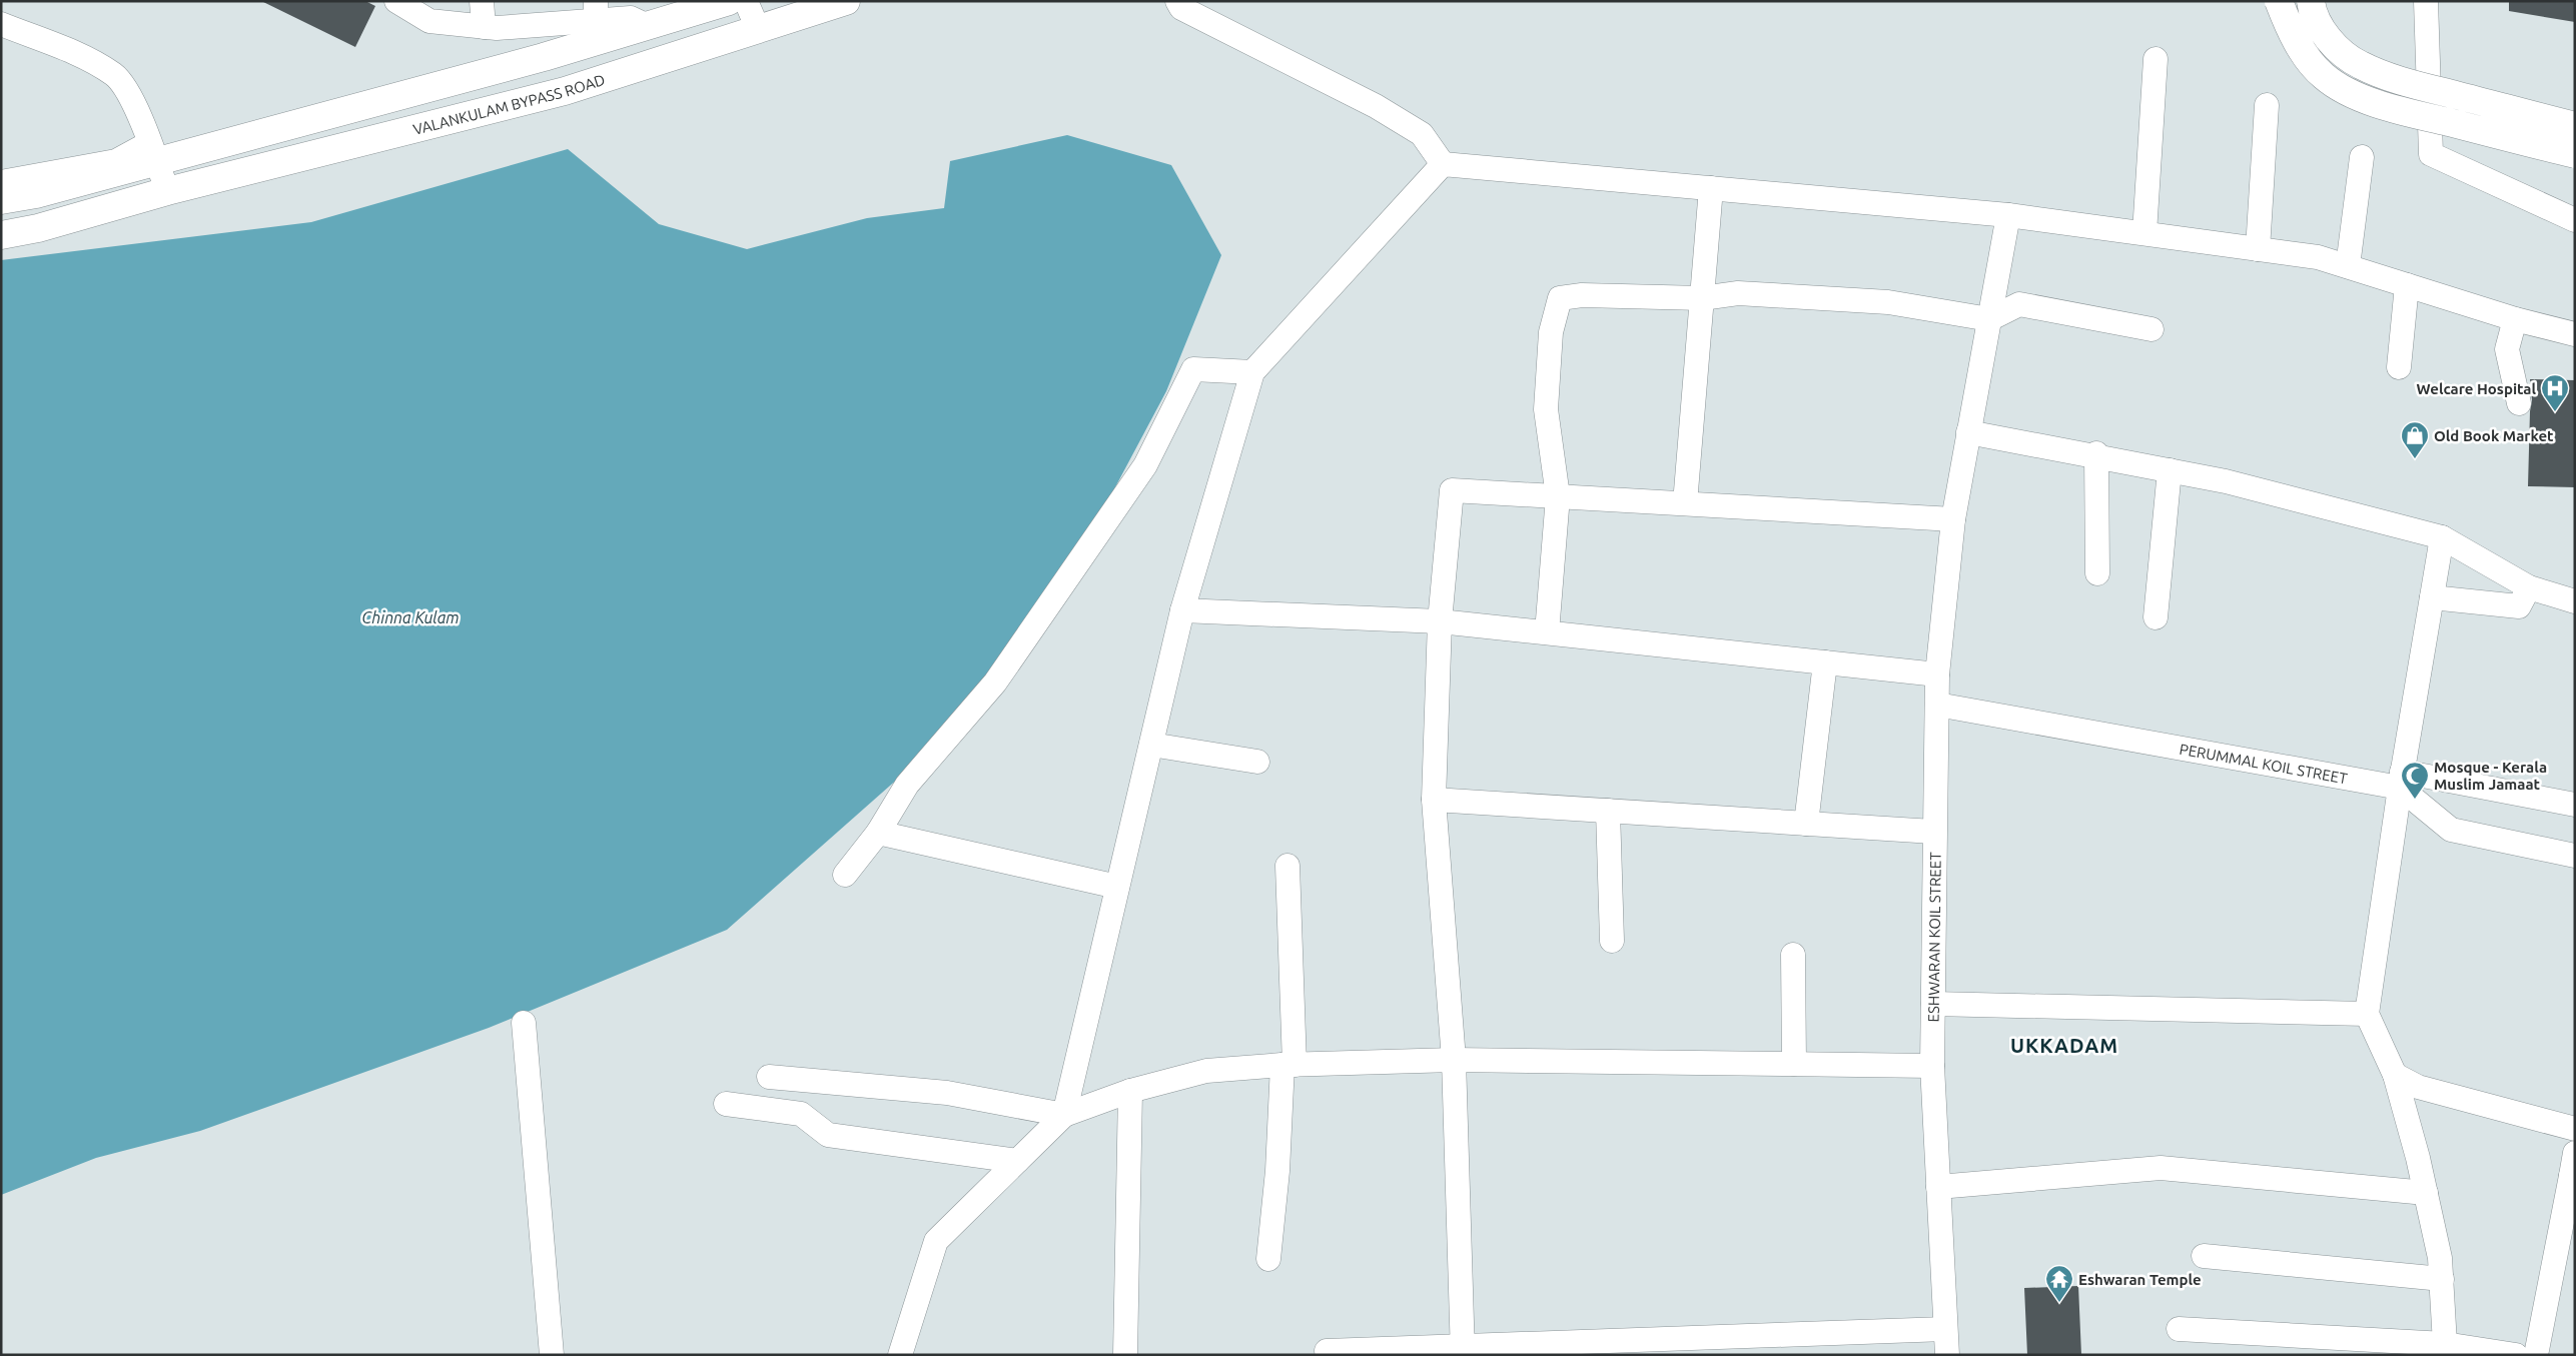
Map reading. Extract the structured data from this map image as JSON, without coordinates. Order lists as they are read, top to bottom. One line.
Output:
{"streets":{"main road":["VALANKULAM BYPASS ROAD"],"street":["PERUMMAL KOIL STREET","ESHWARAN KOIL STREET"]},"crossings":[["PERUMMAL KOIL STREET","ESHWARAN KOIL STREET"]],"districts":["UKKADAM"],"water":["Chinna Kulam"],"places":{"hospital":["Welcare Hospital"],"shop":["Old Book Market"],"mosque":["Mosque - Kerala Muslim Jamaat"],"temple":["Eshwaran Temple"]}}
